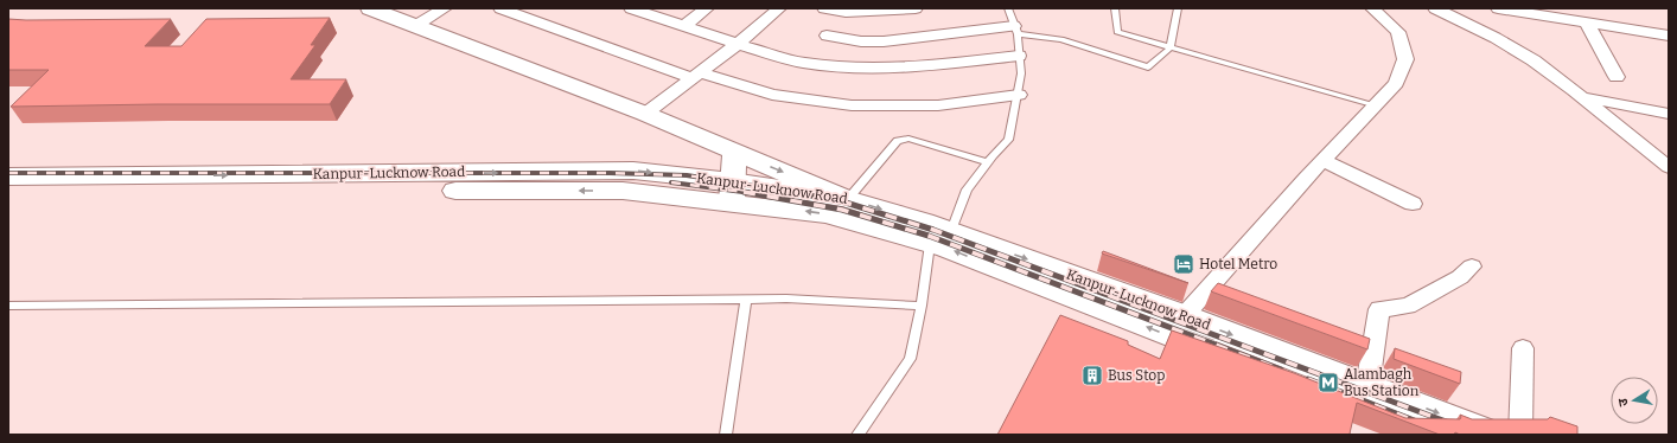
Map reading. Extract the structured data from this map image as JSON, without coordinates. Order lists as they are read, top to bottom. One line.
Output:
{"streets":{"main road":["Kanpur-Lucknow Road"]},"places":{"hotel":["Hotel Metro"],"building":["Bus Stop"],"metro station":["Alambagh Bus Station"]},"north":"left"}
